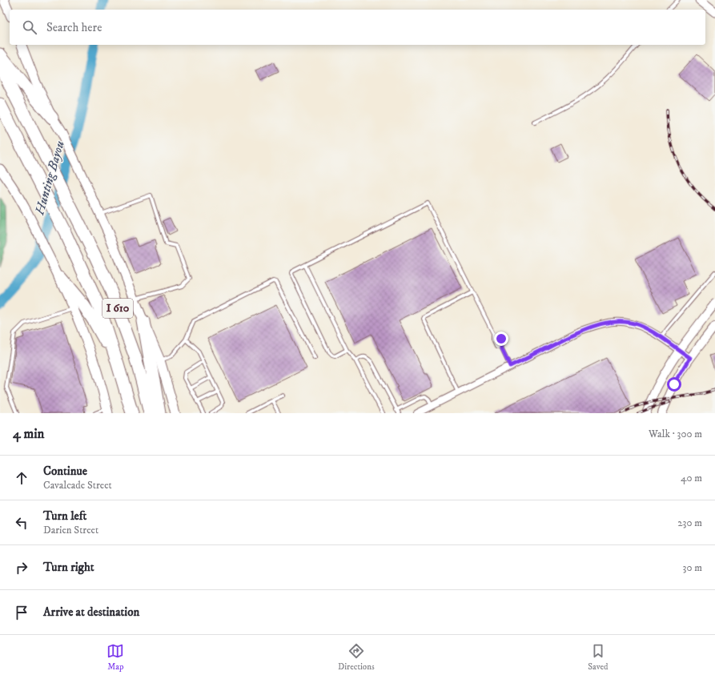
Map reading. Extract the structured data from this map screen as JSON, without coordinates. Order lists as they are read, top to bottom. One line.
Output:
{"streets":{"highway":["I 610"]},"water":["Hunting Bayou"],"page":{"search":"Search here","heading":["4 min","Walk · 300 m"],"list":[["Continue","Cavalcade Street","40 m"],["Turn left","Darien Street","230 m"],["Turn right","30 m"],"Arrive at destination"],"nav":["Map","Directions","Saved"]}}
